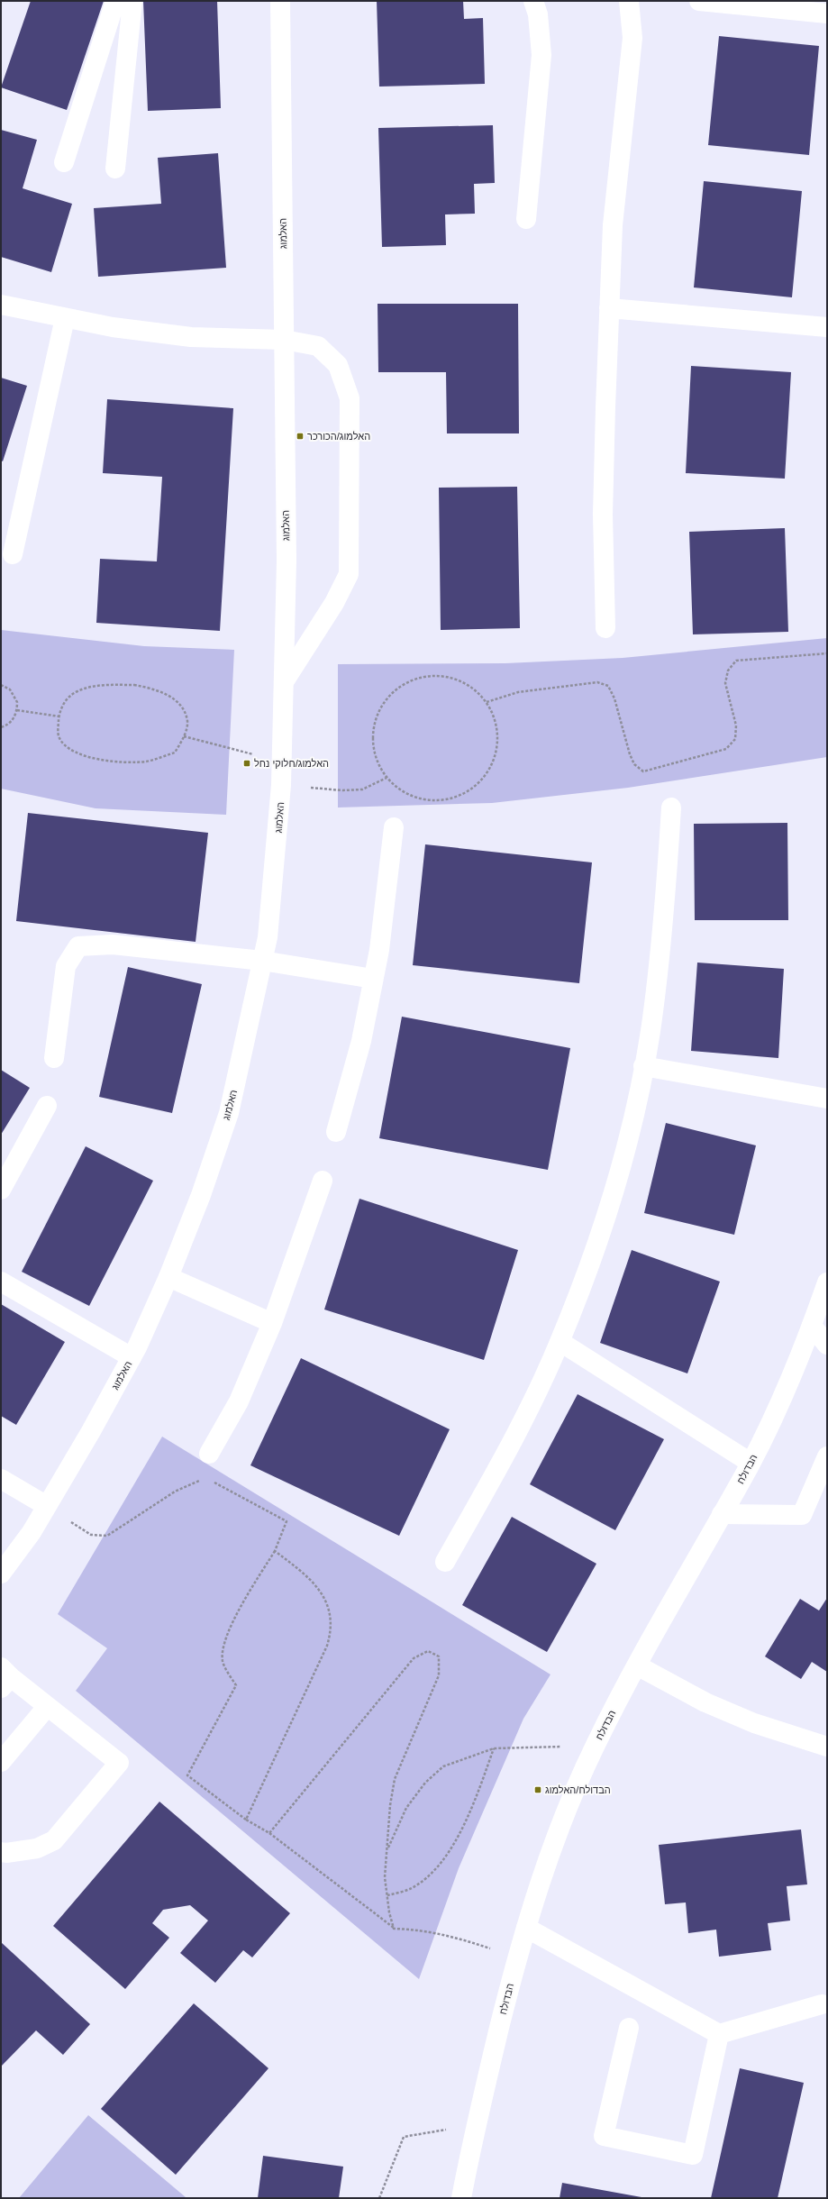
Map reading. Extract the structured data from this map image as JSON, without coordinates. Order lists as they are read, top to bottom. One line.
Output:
{"streets":{"street":["האלמוג","הבדולח"]},"places":{"transit":["האלמוג/הכורכר","האלמוג/חלוקי נחל","הבדולח/האלמוג"]}}
